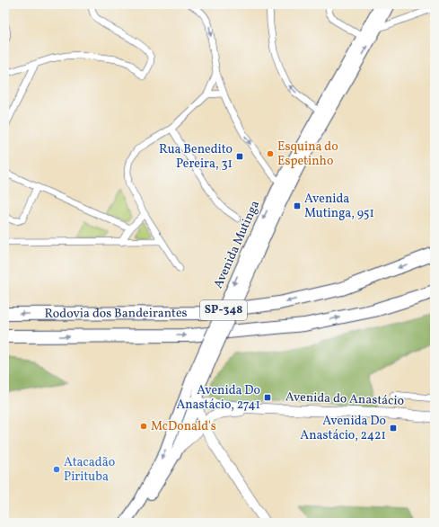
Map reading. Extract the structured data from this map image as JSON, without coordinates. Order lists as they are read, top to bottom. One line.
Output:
{"streets":{"highway":["SP-348","Rodovia dos Bandeirantes"],"main road":["Avenida Mutinga","Avenida do Anastácio"]},"crossings":[["Avenida Mutinga","Avenida do Anastácio"]],"places":{"other":["Esquina do Espetinho","McDonald's","Atacadão Pirituba"],"transit":["Rua Benedito Pereira, 31","Avenida Mutinga, 951","Avenida Do Anastácio, 2741","Avenida Do Anastácio, 2421"]}}
